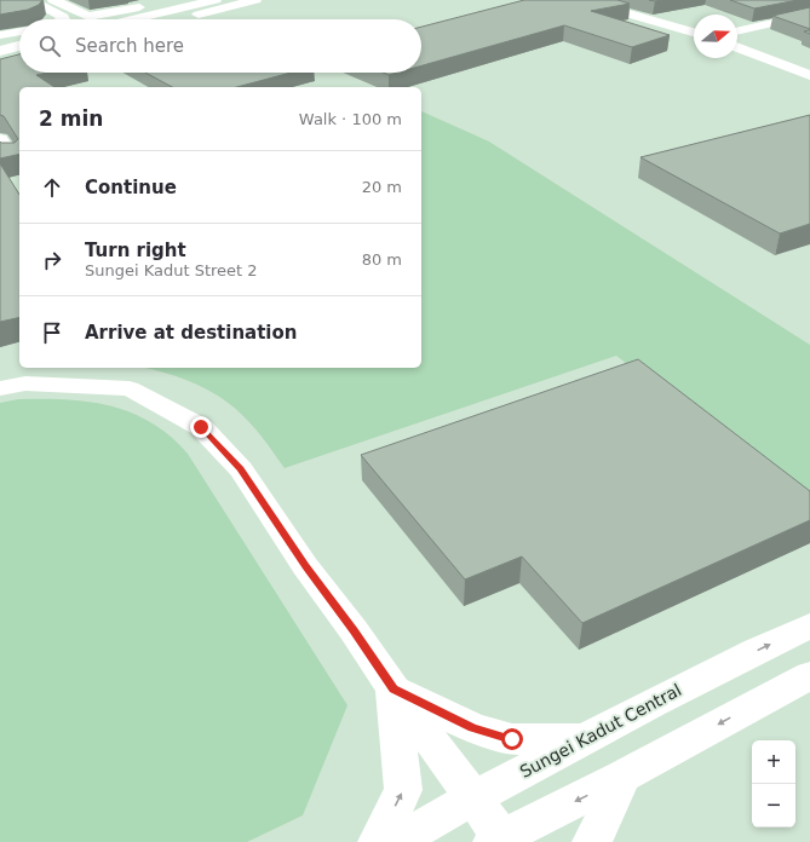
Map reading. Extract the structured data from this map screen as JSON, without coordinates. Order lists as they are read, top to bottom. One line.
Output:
{"streets":{"street":["Sungei Kadut Central"]},"north":"right","page":{"search":"Search here","heading":["2 min","Walk · 100 m"],"list":[["Continue","20 m"],["Turn right","Sungei Kadut Street 2","80 m"],"Arrive at destination"],"map_buttons":["+","−"]}}
